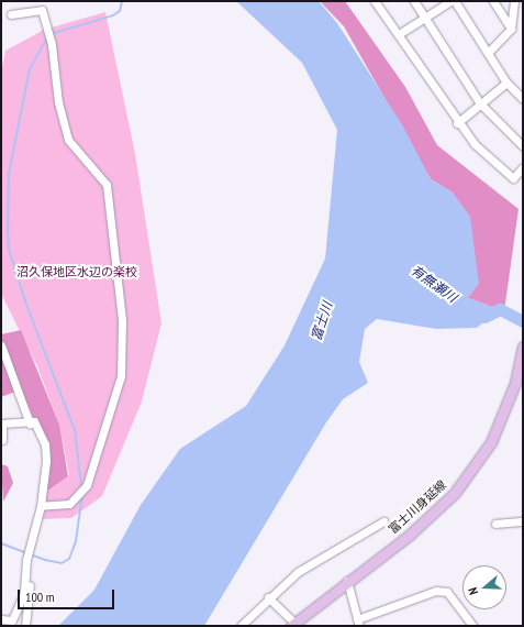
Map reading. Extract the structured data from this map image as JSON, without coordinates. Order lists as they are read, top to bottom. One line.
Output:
{"streets":{"main road":["富士川身延線"]},"water":["有無瀬川","富士川"],"parks":["沼久保地区水辺の楽校"],"scale_bar":"100 m","north":"left"}
